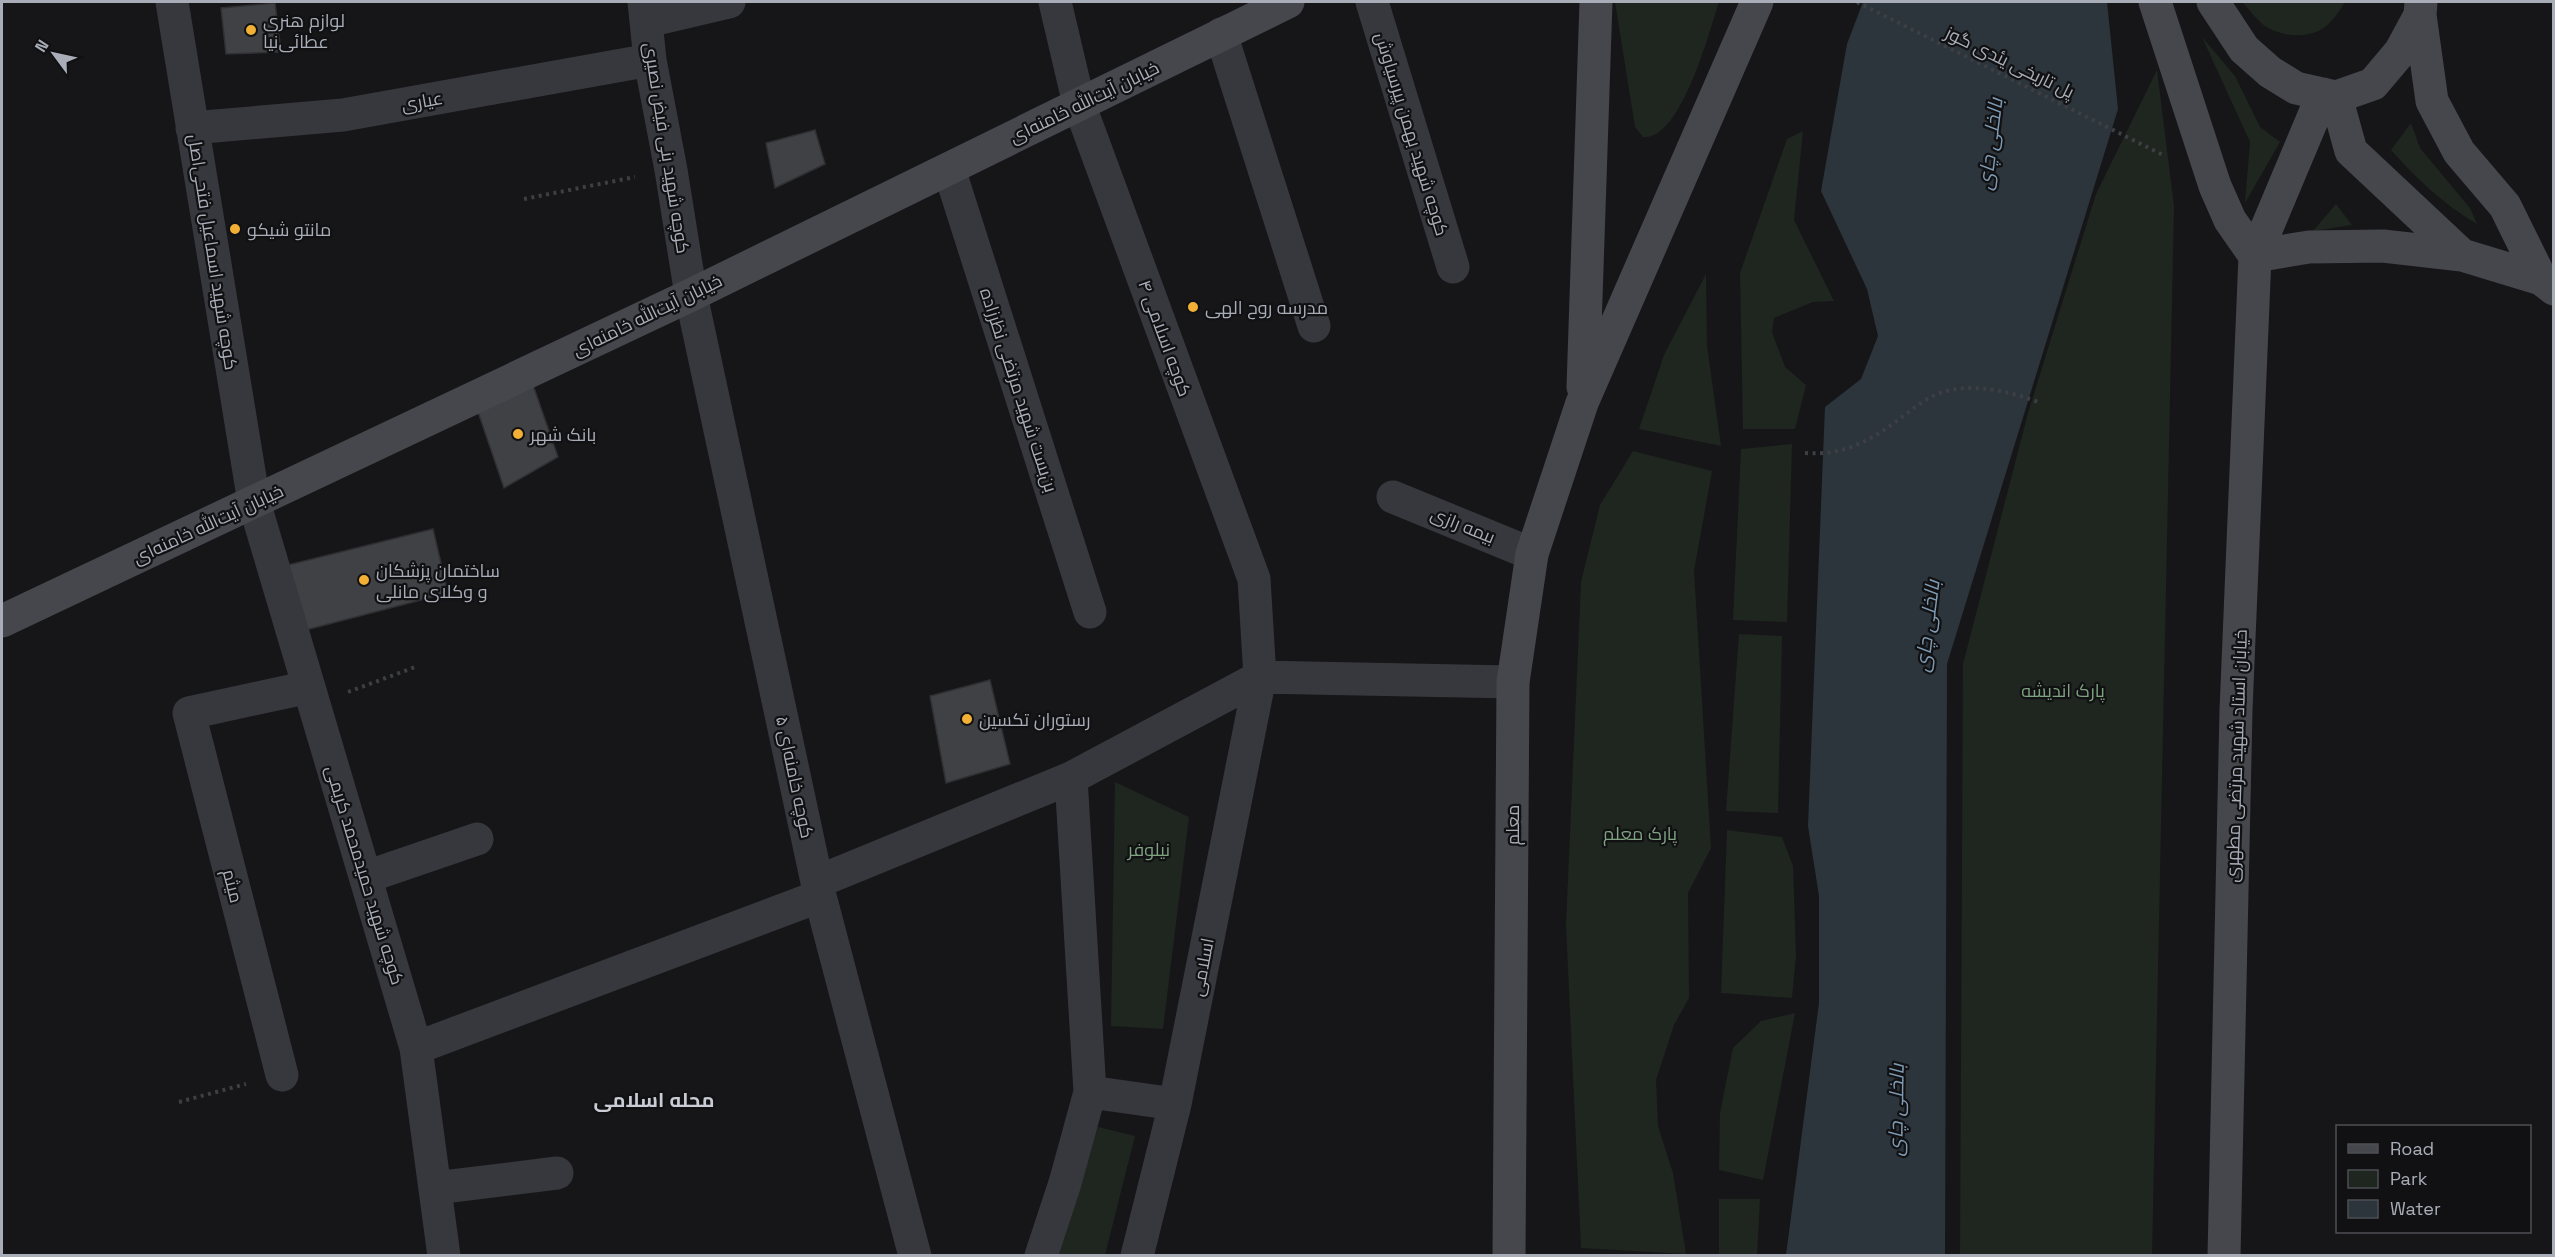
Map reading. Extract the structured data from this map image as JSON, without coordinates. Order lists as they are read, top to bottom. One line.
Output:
{"streets":{"main road":["خیابان آیت‌الله خامنه‌ای","خیابان استاد شهید مرتضی مطهری","معلم"],"street":["عیاری","کوچه شهید بهمن پیرسیاوش","کوچه شهید بنی فیض نصیری","کوچه شهید اسماعیل فتحی‌اصل","کوچه اسلامی ۴","بن‌بست شهید مرتضی نظرزاده","بیمه رازی","کوچه خامنه‌ای ۵","کوچه شهید حمیدمحمد کریمی","میثم","اسلامی"],"path":["پل تاریخی یئدی گوز"]},"crossings":[["عیاری","کوچه شهید بنی فیض نصیری"],["عیاری","کوچه شهید اسماعیل فتحی‌اصل"],["خیابان آیت‌الله خامنه‌ای","کوچه شهید بنی فیض نصیری"],["خیابان آیت‌الله خامنه‌ای","کوچه شهید اسماعیل فتحی‌اصل"],["خیابان آیت‌الله خامنه‌ای","کوچه اسلامی ۴"],["خیابان آیت‌الله خامنه‌ای","بن‌بست شهید مرتضی نظرزاده"],["خیابان آیت‌الله خامنه‌ای","کوچه خامنه‌ای ۵"],["خیابان آیت‌الله خامنه‌ای","کوچه شهید حمیدمحمد کریمی"],["کوچه شهید بنی فیض نصیری","کوچه خامنه‌ای ۵"],["کوچه شهید اسماعیل فتحی‌اصل","کوچه شهید حمیدمحمد کریمی"],["کوچه اسلامی ۴","اسلامی"],["بیمه رازی","معلم"],["کوچه شهید حمیدمحمد کریمی","میثم"]],"districts":["محله اسلامی"],"water":["بالخلی چای"],"parks":["پارک اندیشه","پارک معلم","نیلوفر"],"places":["لوازم هنری عطائی‌نیا","مانتو شیکو","مدرسه روح الهی","بانک شهر","ساختمان پزشکان و وکلای مانلی","رستوران تکسین"],"legend":["Road","Park","Water"],"north":"top left"}
